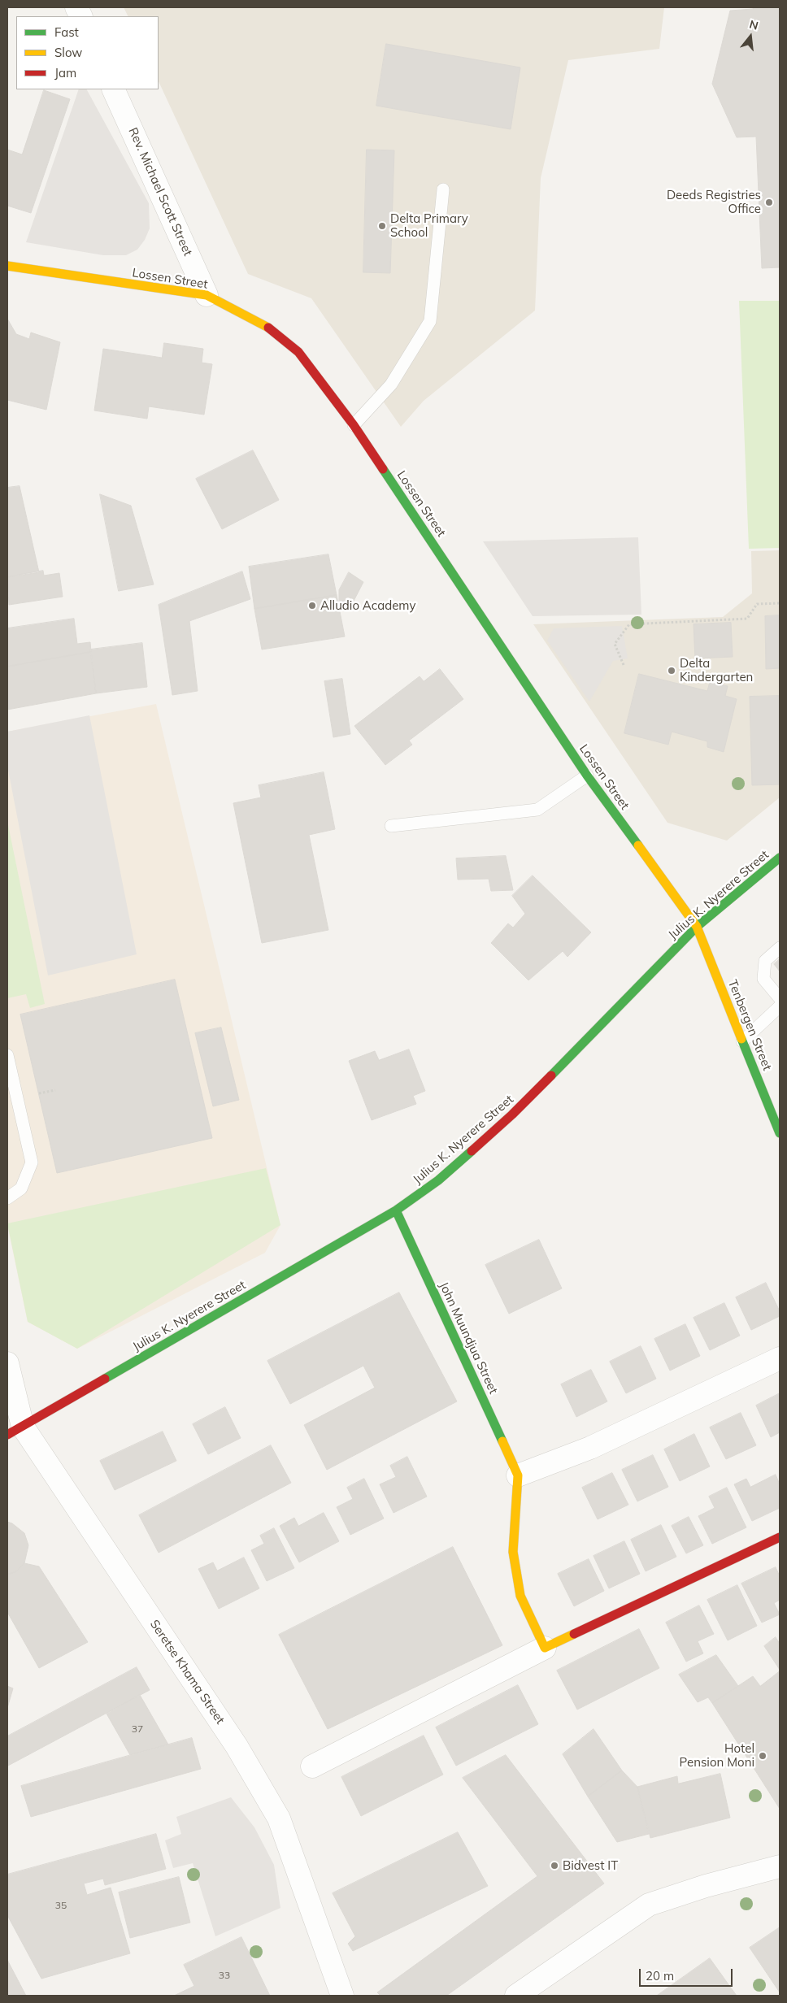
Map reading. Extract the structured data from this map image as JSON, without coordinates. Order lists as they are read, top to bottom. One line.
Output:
{"streets":{"street":["Rev. Michael Scott Street","Lossen Street","Julius K. Nyerere Street","Tenbergen Street","John Muundjua Street","Seretse Khama Street"]},"crossings":[["Rev. Michael Scott Street","Lossen Street"],["Lossen Street","Julius K. Nyerere Street"],["Lossen Street","Tenbergen Street"],["Julius K. Nyerere Street","Tenbergen Street"],["Julius K. Nyerere Street","John Muundjua Street"],["Julius K. Nyerere Street","Seretse Khama Street"]],"places":["Deeds Registries Office","Delta Primary School","Alludio Academy","Delta Kindergarten","Hotel Pension Moni","Bidvest IT"],"house_numbers":["37","35","33"],"legend":["Fast","Slow","Jam"],"scale_bar":"20 m","north":"top"}
